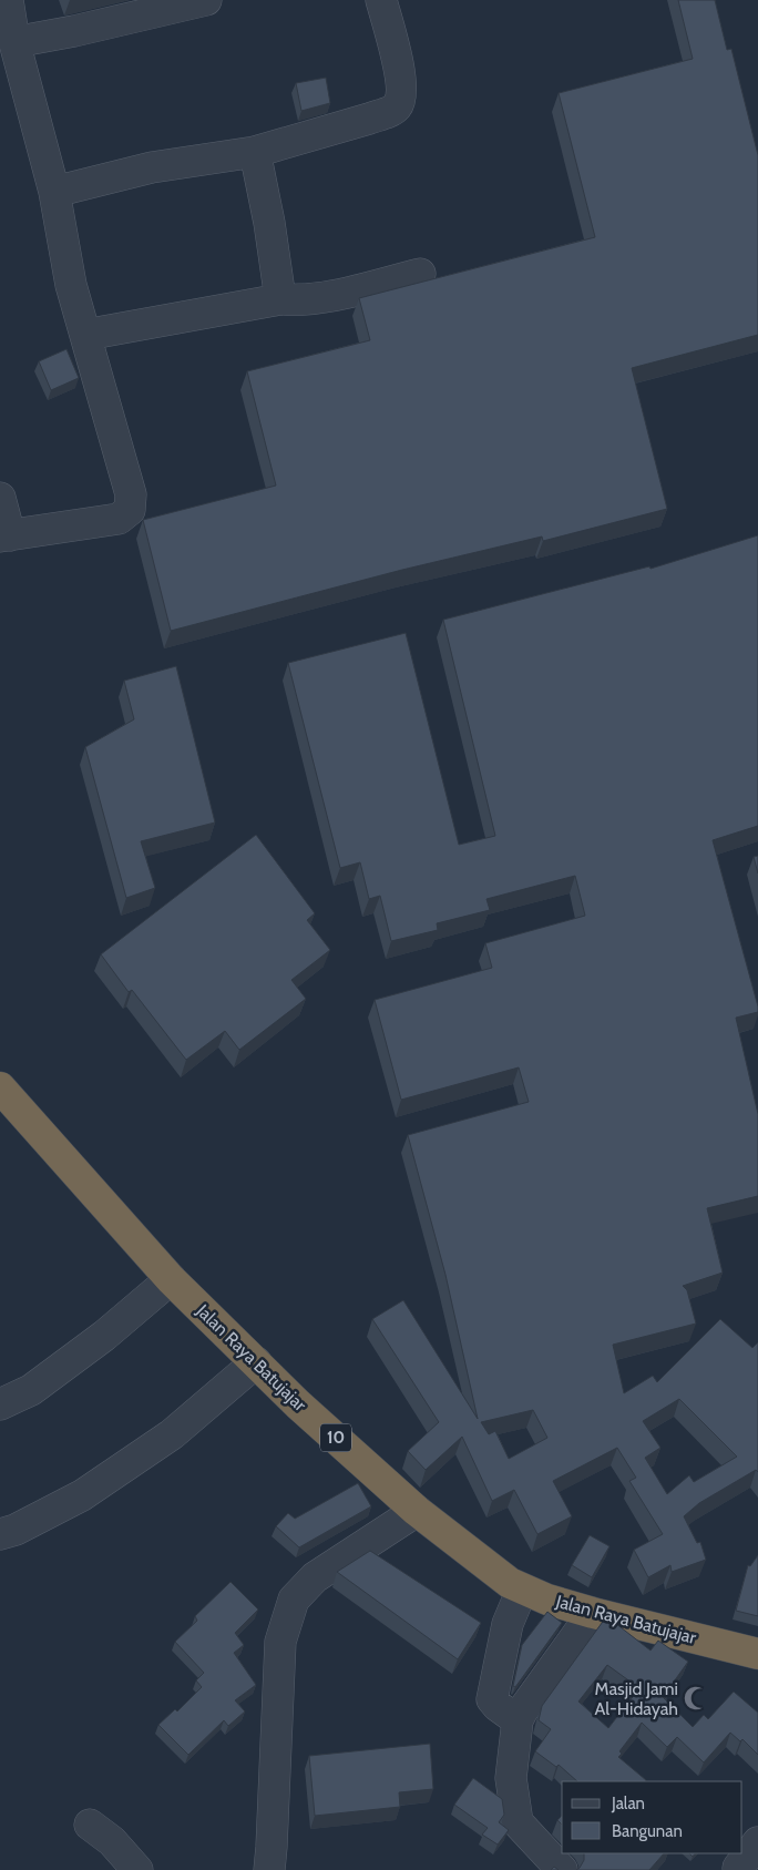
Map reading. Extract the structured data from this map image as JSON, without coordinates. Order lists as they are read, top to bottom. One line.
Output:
{"streets":{"highway":["Jalan Raya Batujajar","10"]},"places":{"mosque":["Masjid Jami Al-Hidayah"]},"legend":["Jalan","Bangunan"]}
